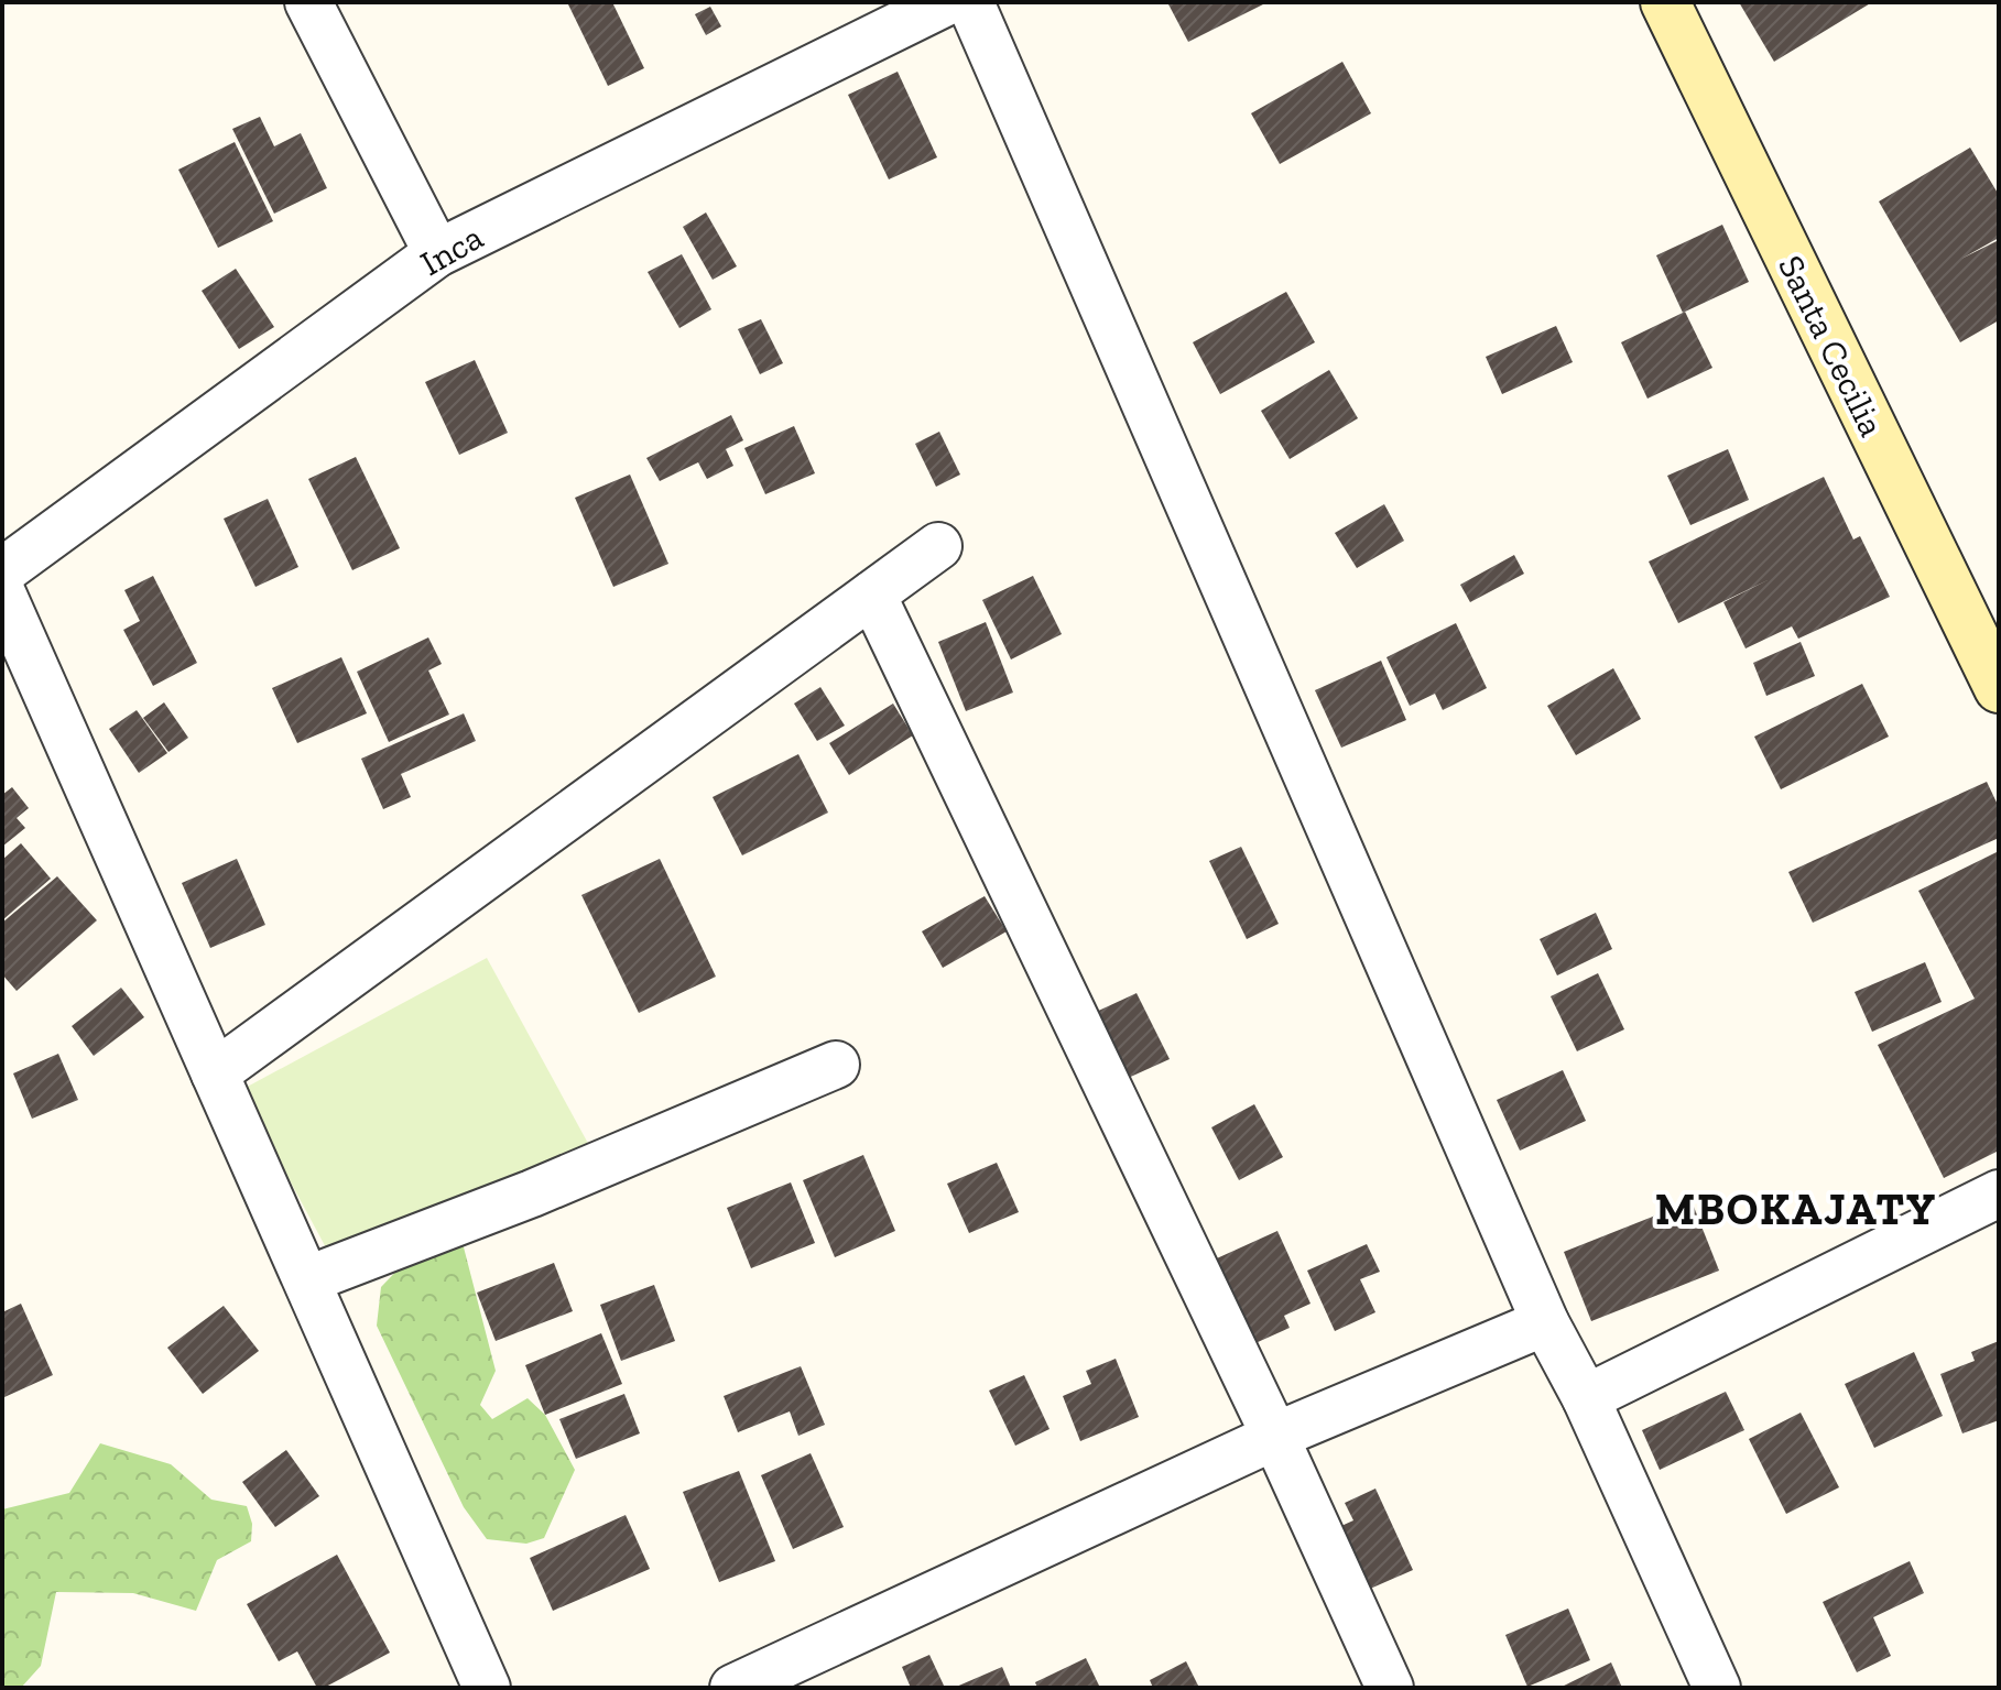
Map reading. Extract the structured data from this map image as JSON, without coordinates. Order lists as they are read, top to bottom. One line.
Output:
{"streets":{"street":["Inca","Santa Cecilia"]},"districts":["MBOKAJATY"]}
